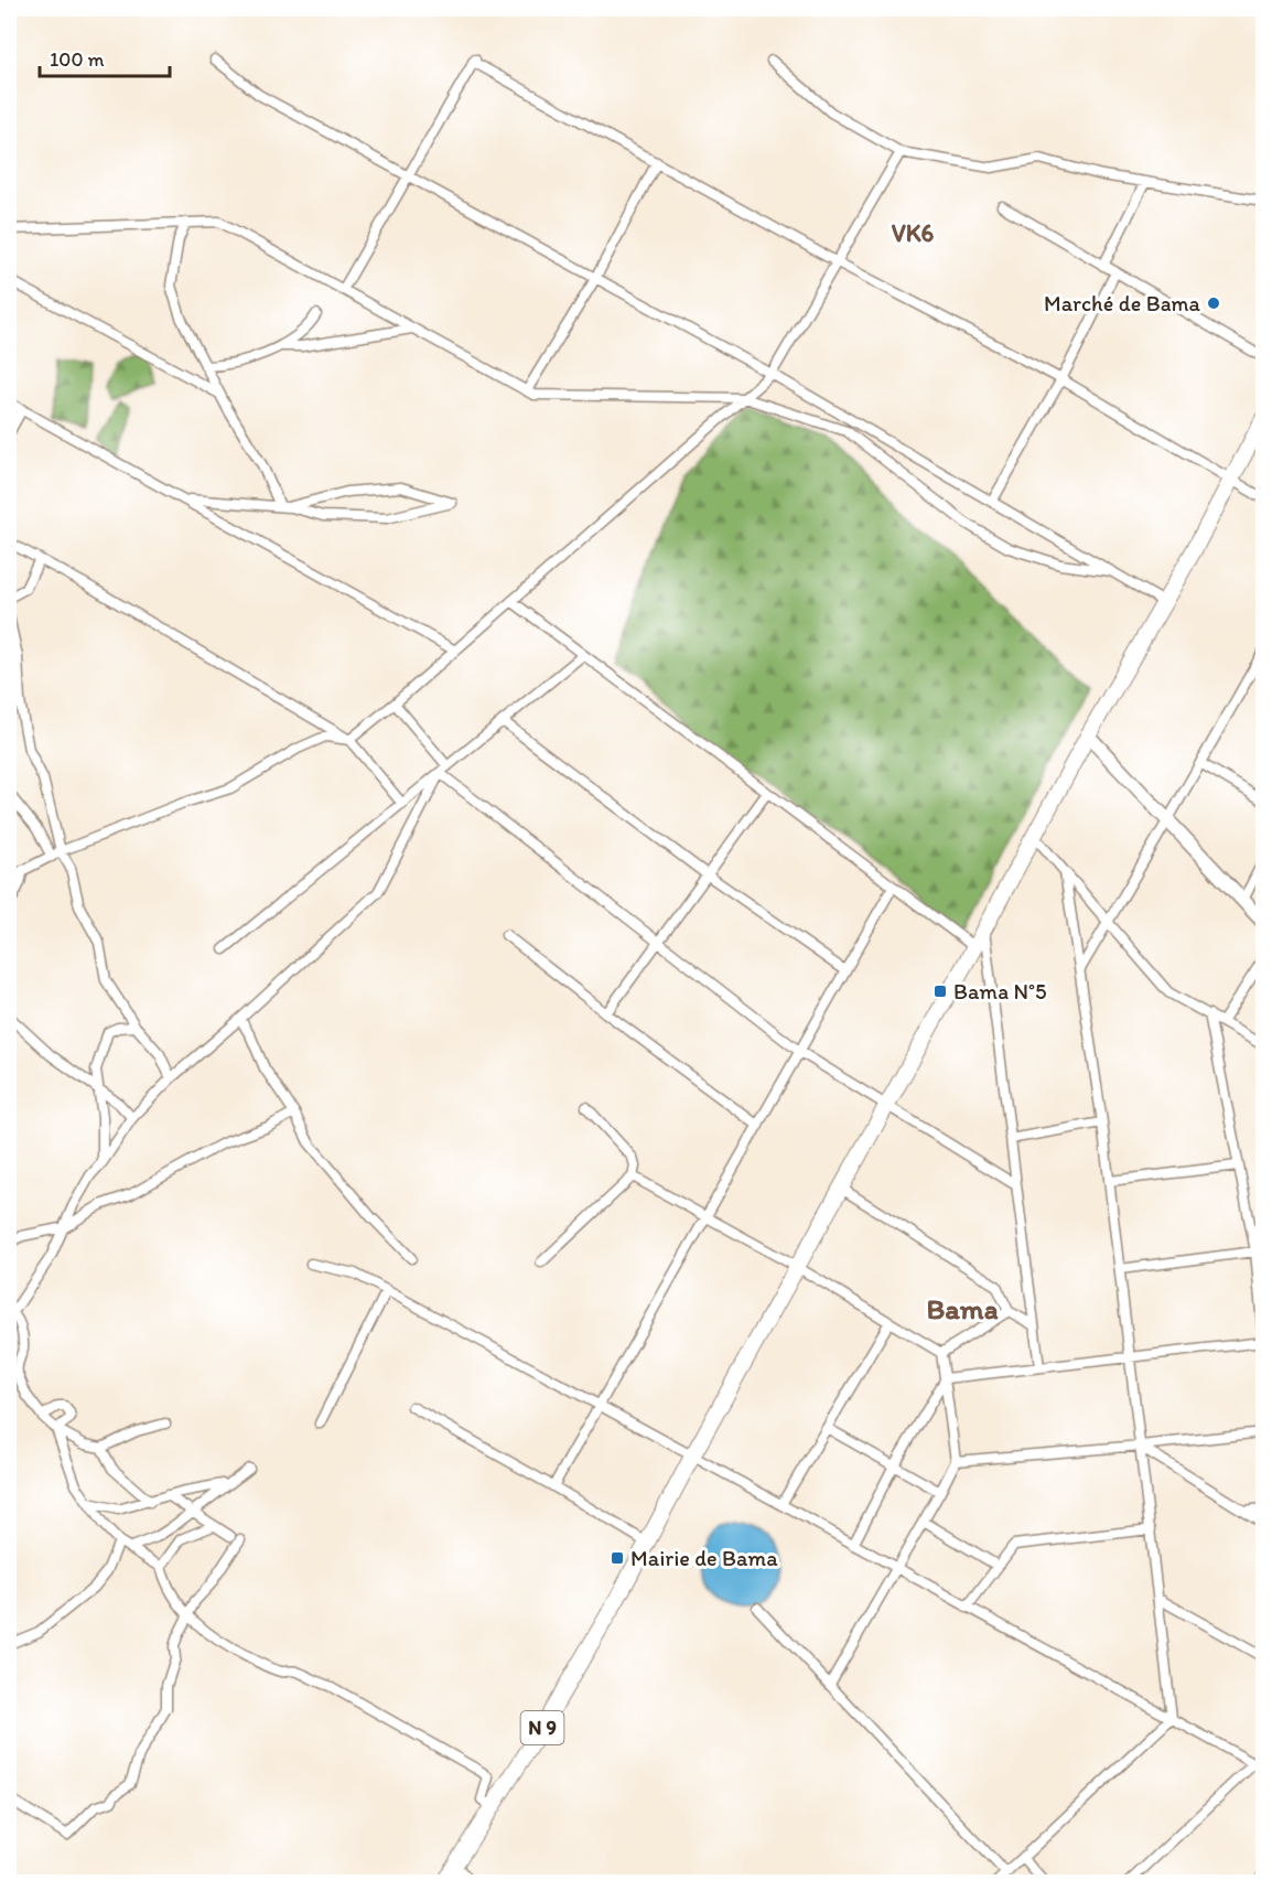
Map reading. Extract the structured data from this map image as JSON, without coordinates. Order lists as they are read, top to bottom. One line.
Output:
{"streets":{"main road":["N 9"]},"districts":["VK6","Bama"],"places":{"other":["Marché de Bama"],"transit":["Bama N°5","Mairie de Bama"]},"scale_bar":"100 m"}
